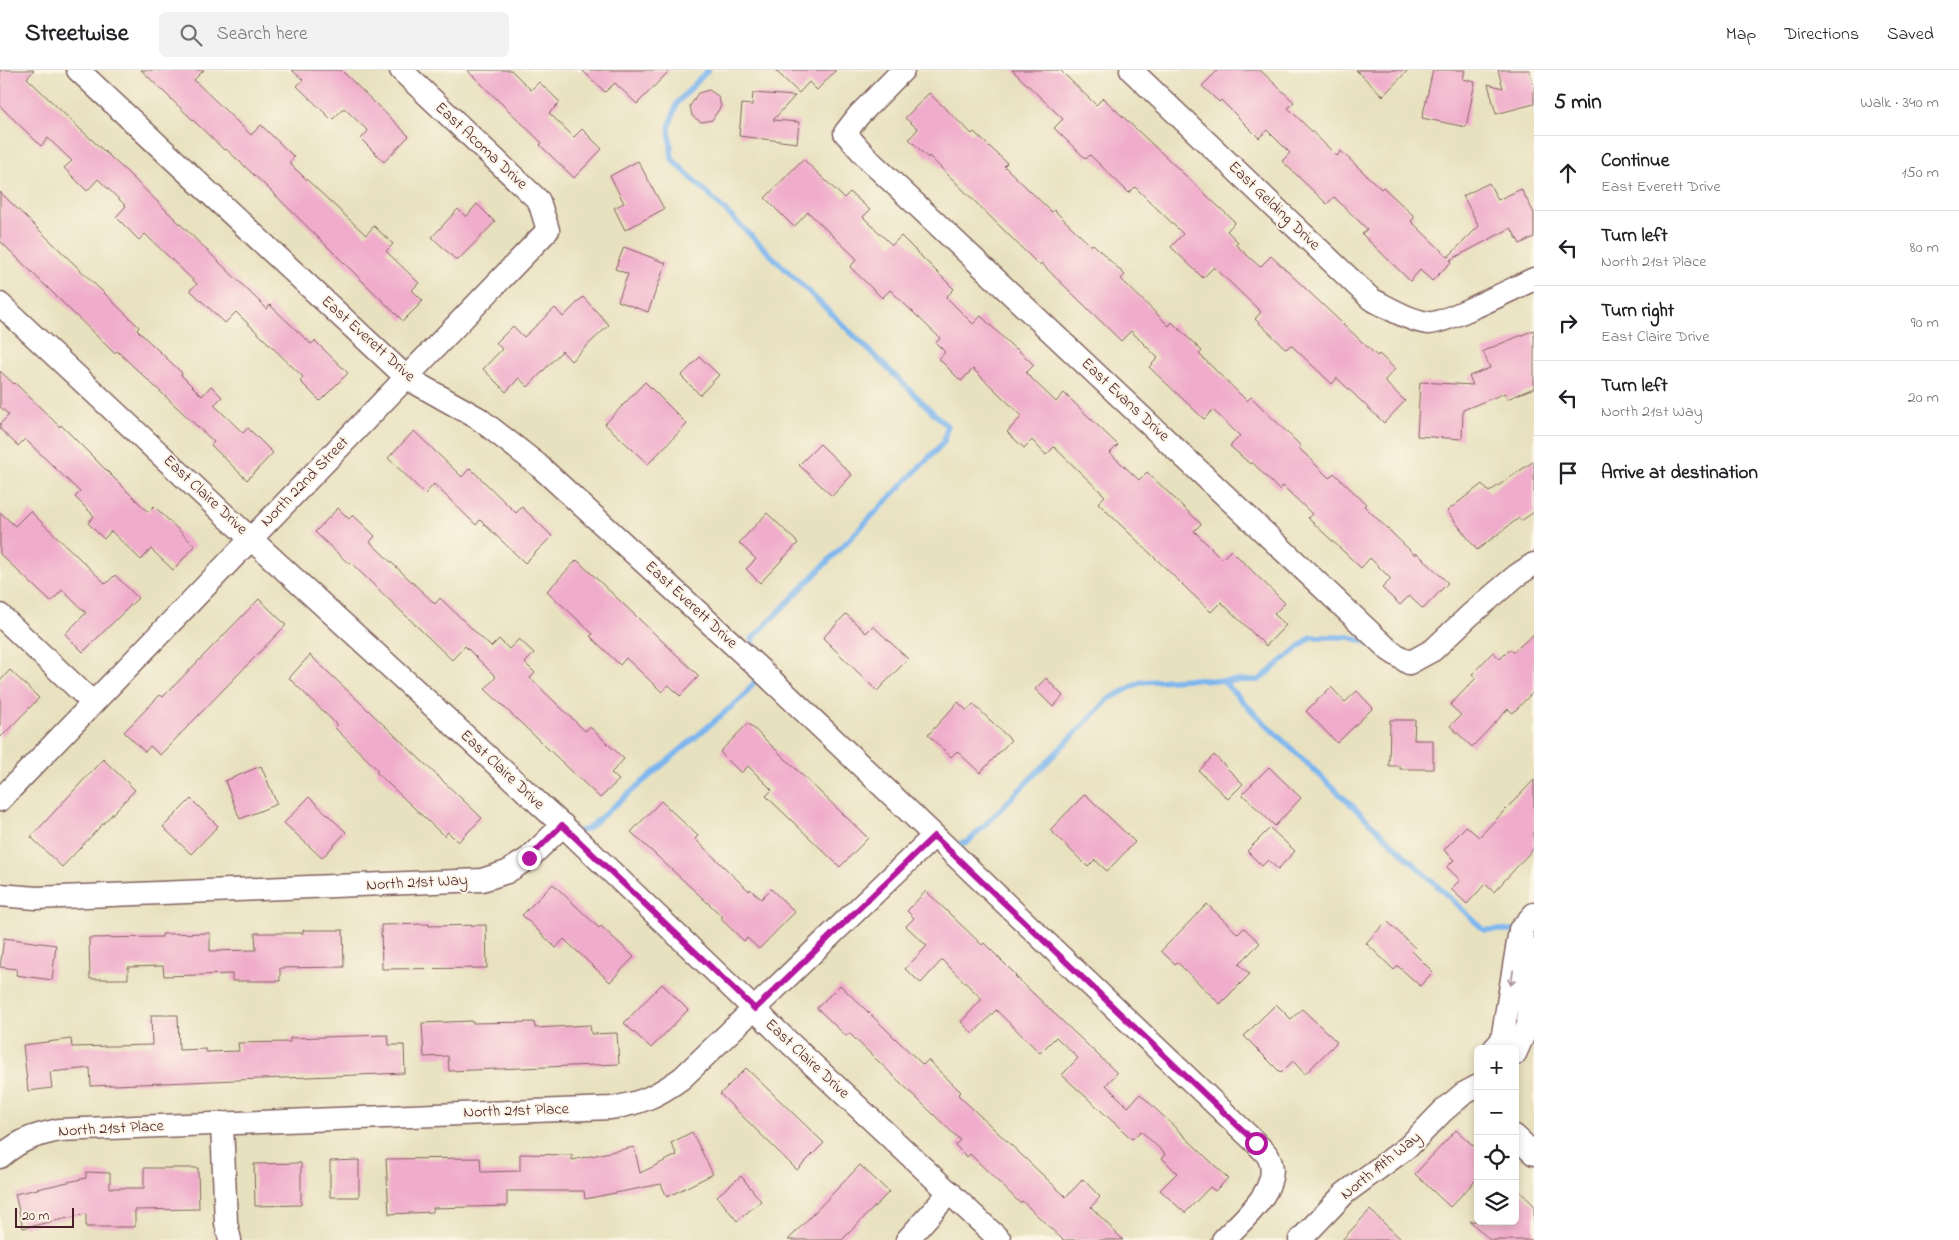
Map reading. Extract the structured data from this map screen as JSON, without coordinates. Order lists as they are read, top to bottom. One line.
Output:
{"streets":{"street":["East Acoma Drive","East Gelding Drive","East Everett Drive","East Evans Drive","North 22nd Street","East Claire Drive","North 21st Way","North 21st Place","North 19th Way"]},"crossings":[["East Acoma Drive","North 22nd Street"],["East Everett Drive","North 22nd Street"],["East Everett Drive","North 21st Place"],["North 22nd Street","East Claire Drive"],["East Claire Drive","North 21st Way"],["East Claire Drive","North 21st Place"]],"scale_bar":"20 m","page":{"header":"Streetwise","search":"Search here","nav":["Map","Directions","Saved"],"heading":["5 min","Walk · 340 m"],"list":[["Continue","East Everett Drive","150 m"],["Turn left","North 21st Place","80 m"],["Turn right","East Claire Drive","90 m"],["Turn left","North 21st Way","20 m"],"Arrive at destination"],"map_buttons":["+","−"],"scale":"20 m"}}
